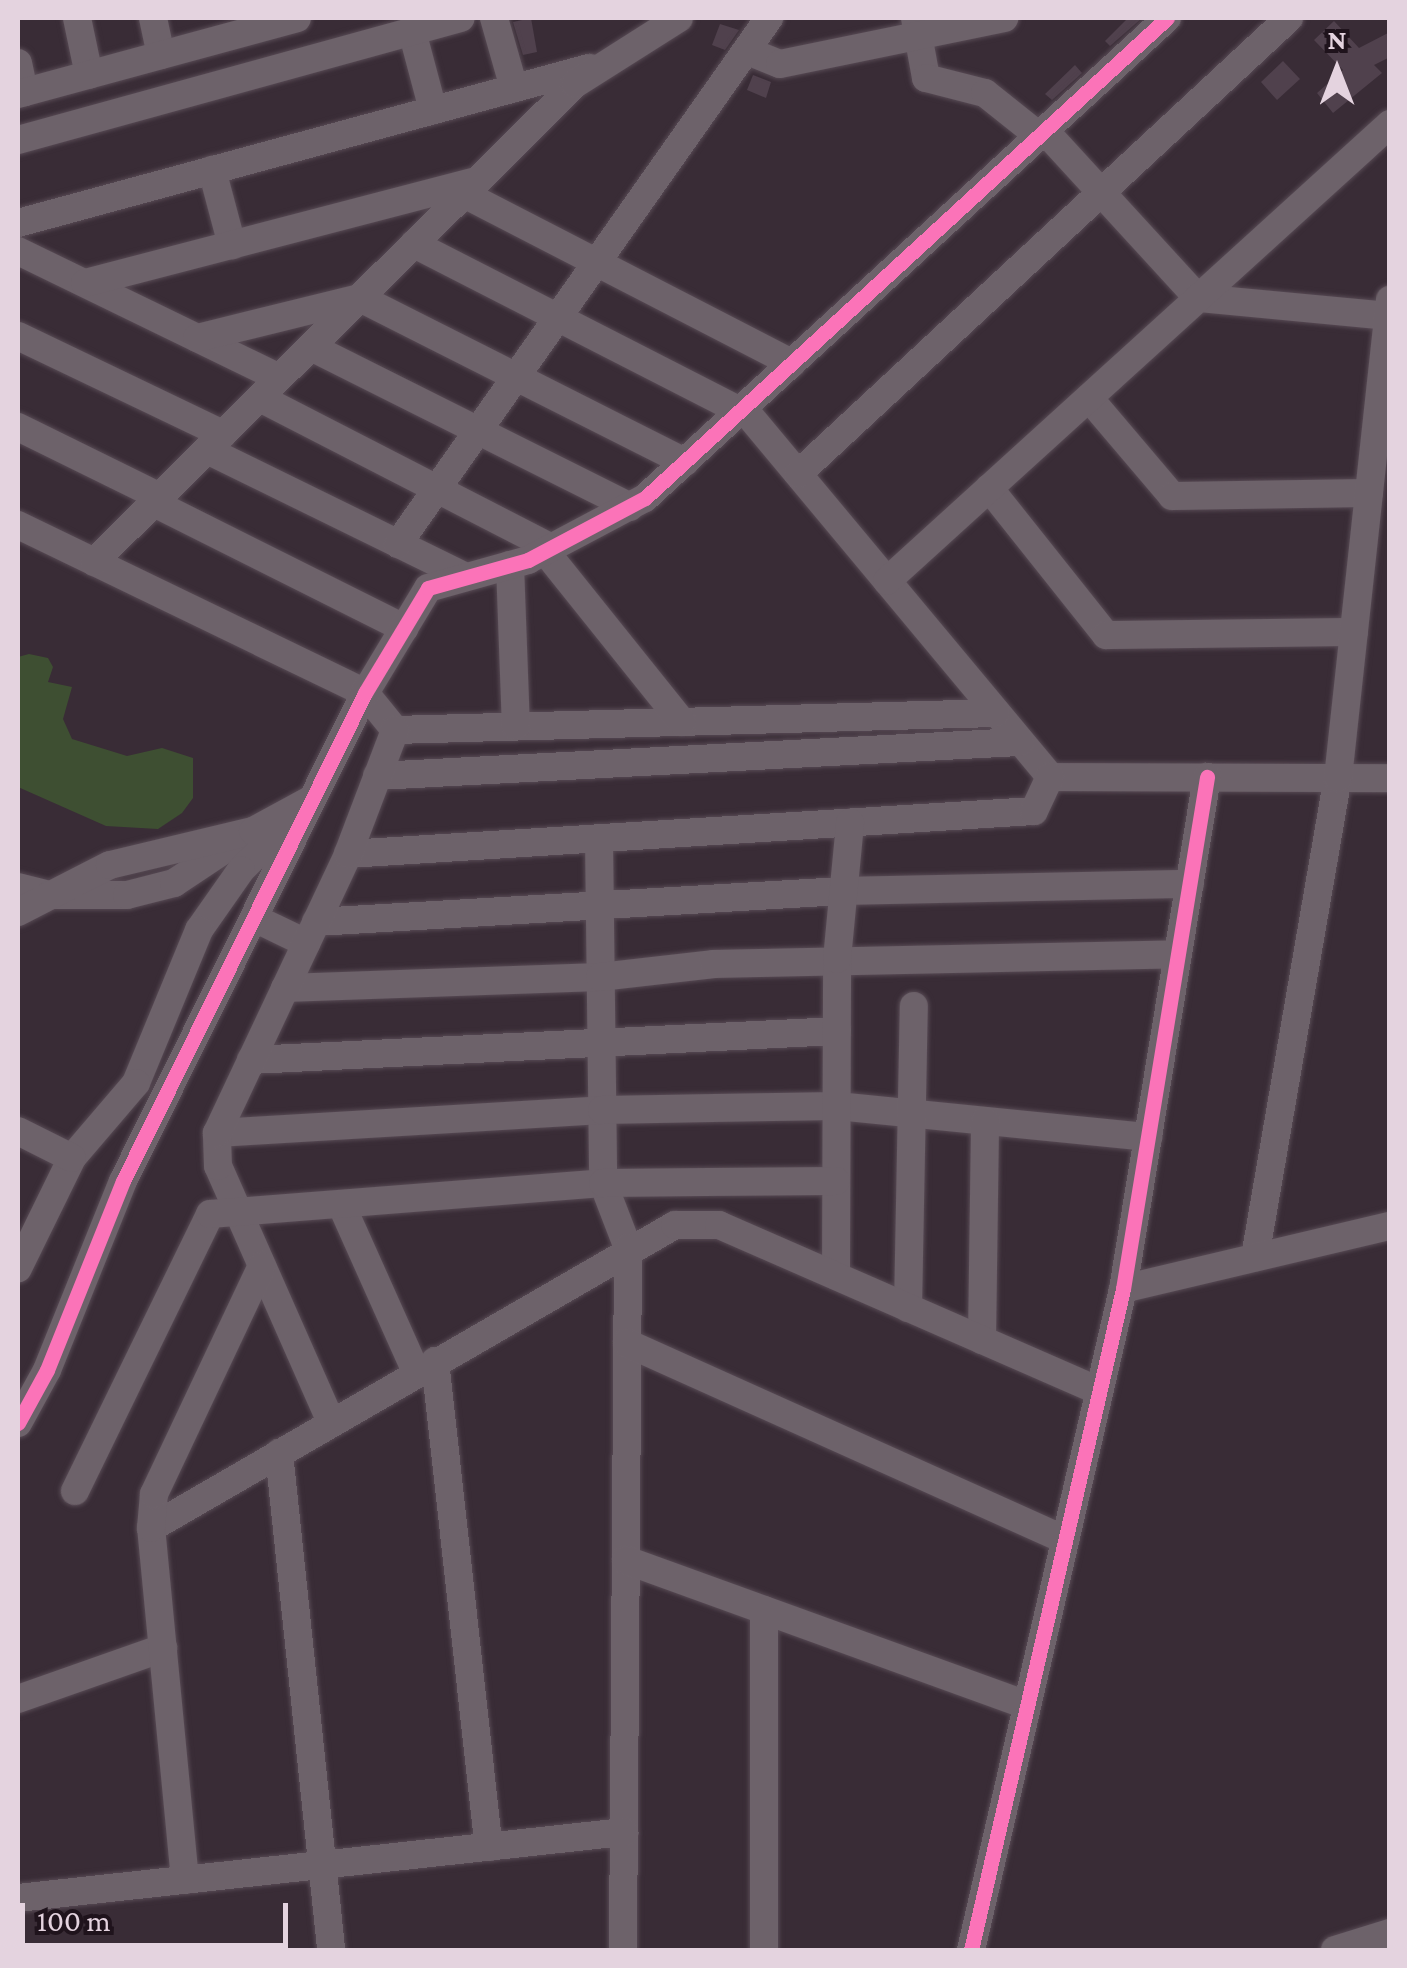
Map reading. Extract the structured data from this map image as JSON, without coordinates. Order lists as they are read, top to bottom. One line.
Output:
{"scale_bar":"100 m","north":"top"}
